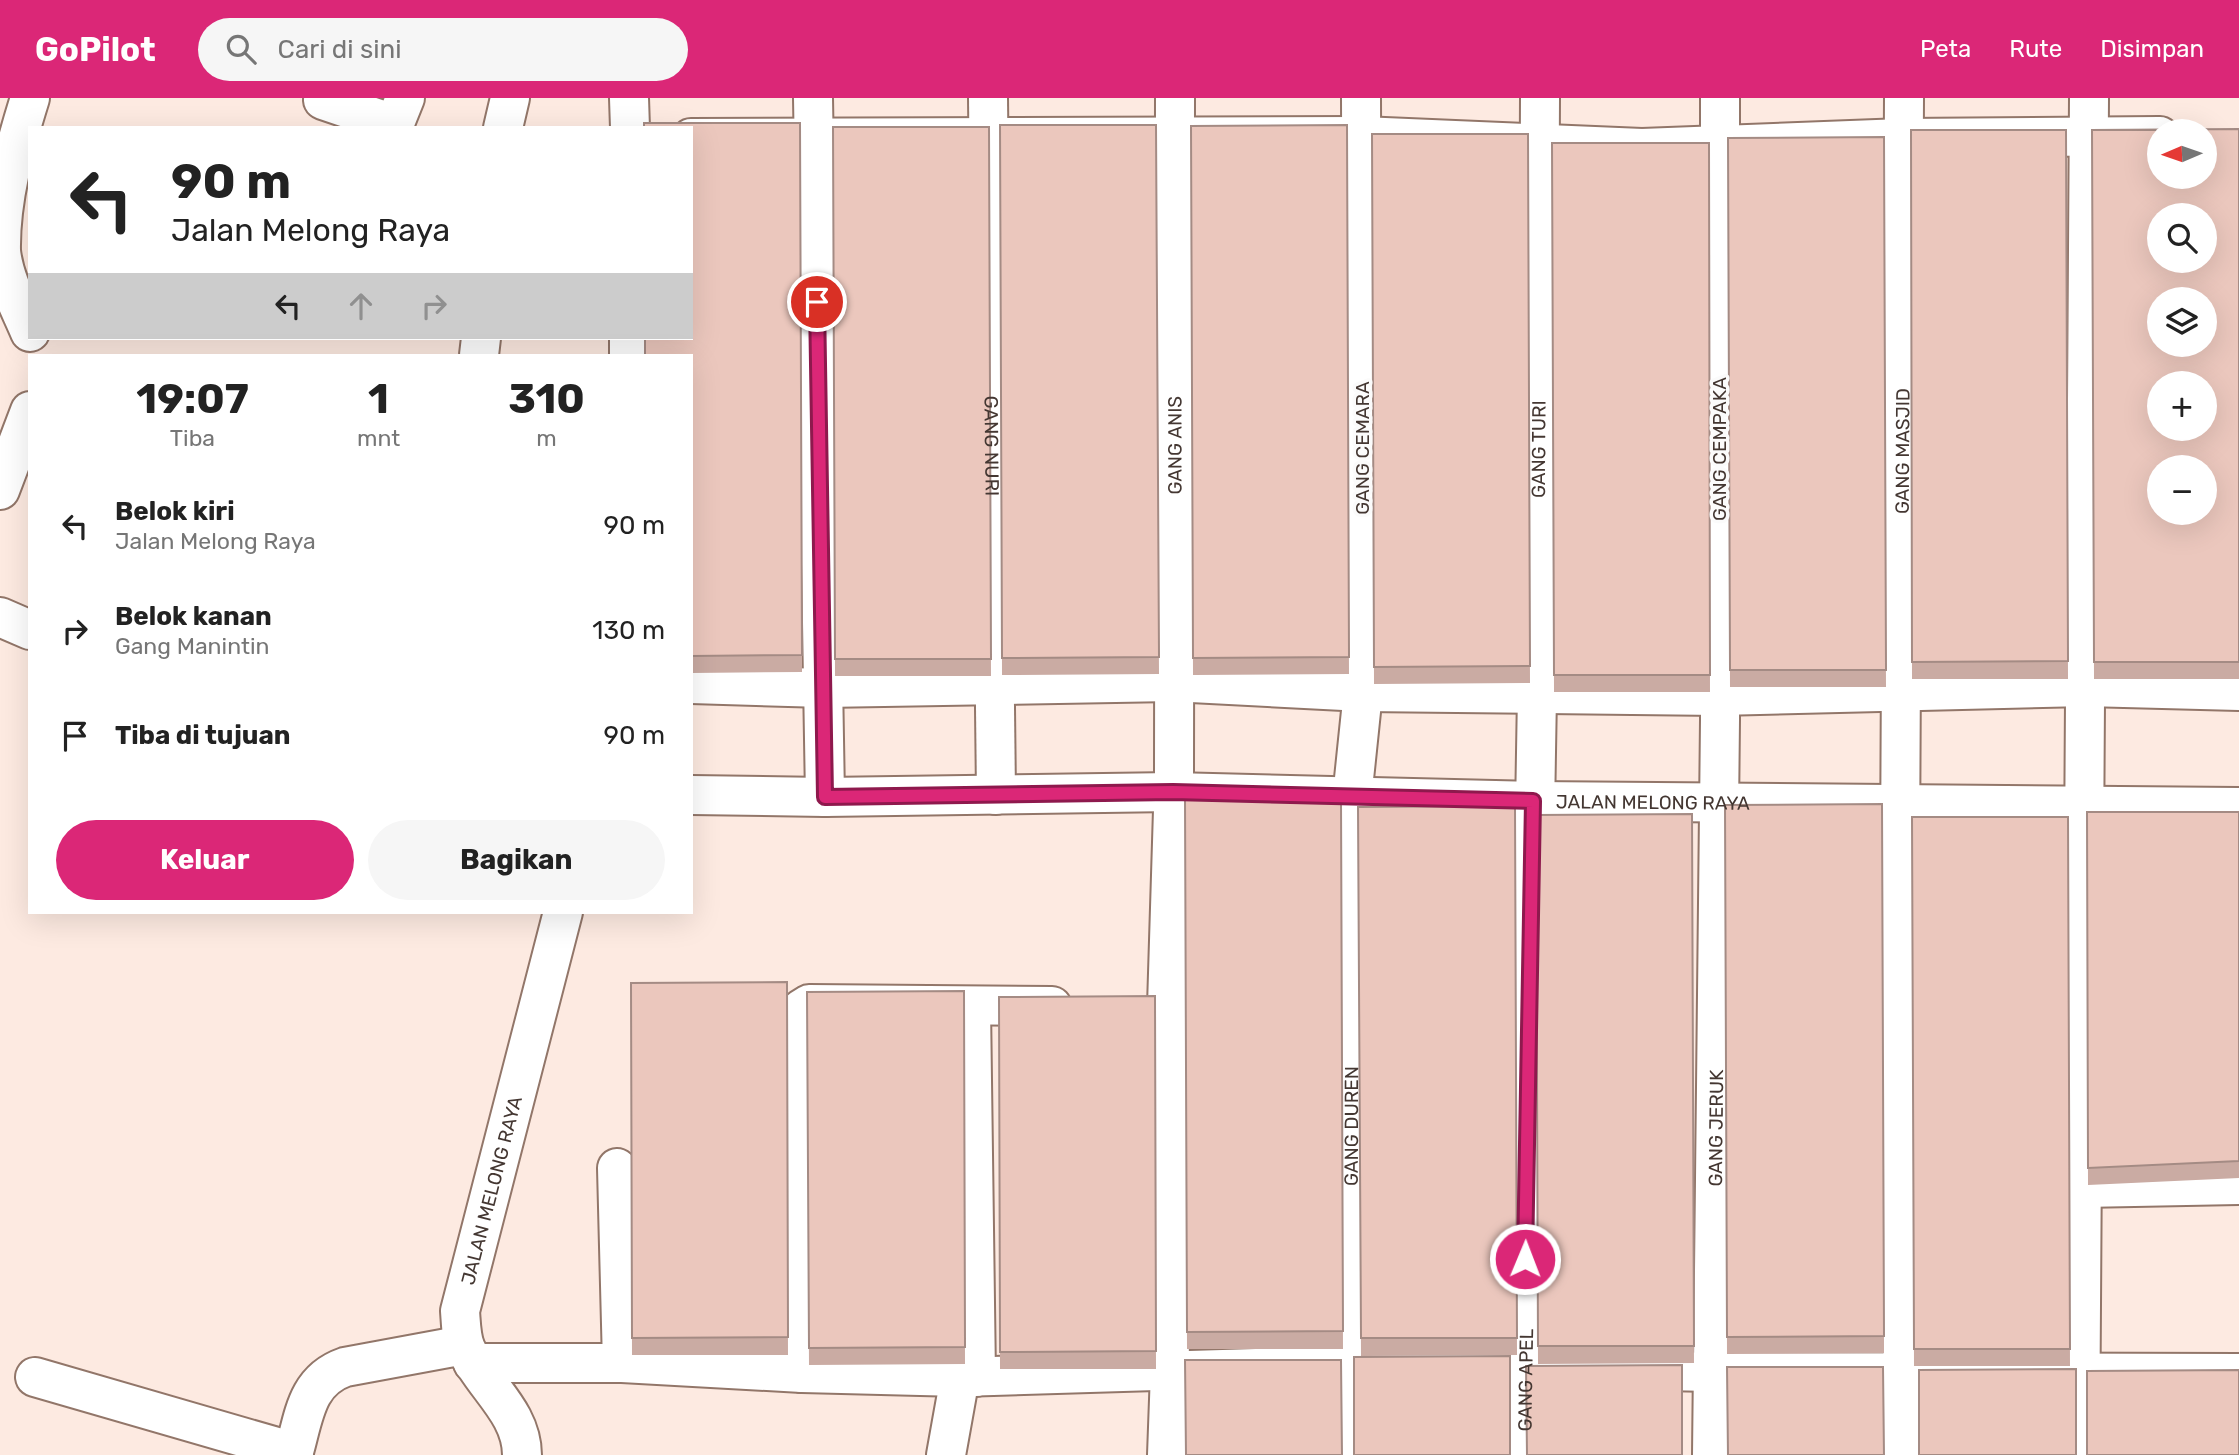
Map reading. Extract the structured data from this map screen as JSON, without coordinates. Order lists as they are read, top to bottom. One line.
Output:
{"streets":{"street":["GANG ANIS","GANG NURI","GANG CEMARA","GANG TURI","GANG CEMPAKA","GANG MASJID","JALAN MELONG RAYA","GANG DUREN","GANG JERUK","GANG APEL"]},"crossings":[["GANG ANIS","JALAN MELONG RAYA"],["GANG NURI","JALAN MELONG RAYA"],["GANG CEMARA","JALAN MELONG RAYA"],["GANG CEMARA","GANG DUREN"],["GANG TURI","JALAN MELONG RAYA"],["GANG TURI","GANG APEL"],["GANG CEMPAKA","JALAN MELONG RAYA"],["GANG CEMPAKA","GANG JERUK"],["GANG MASJID","JALAN MELONG RAYA"],["JALAN MELONG RAYA","GANG DUREN"],["JALAN MELONG RAYA","GANG JERUK"],["JALAN MELONG RAYA","GANG APEL"]],"north":"left","page":{"header":"GoPilot","search":"Cari di sini","nav":["Peta","Rute","Disimpan"],"map_buttons":["+","−"],"turn":["90 m","Jalan Melong Raya"],"eta":["19:07","Tiba","1","mnt","310","m"],"list":[{"name":"Belok kiri","note":"Jalan Melong Raya","value":"90 m"},{"name":"Belok kanan","note":"Gang Manintin","value":"130 m"},{"name":"Tiba di tujuan","value":"90 m"}],"buttons":["Keluar","Bagikan"]}}
